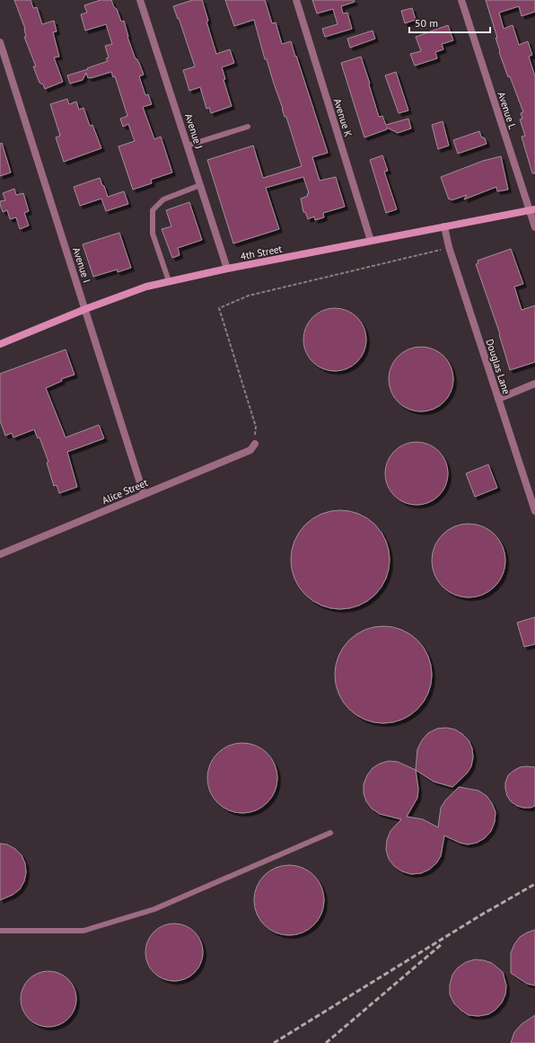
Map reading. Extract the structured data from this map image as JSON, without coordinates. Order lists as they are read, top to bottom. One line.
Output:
{"streets":{"main road":["4th Street"],"street":["Avenue L","Avenue K","Avenue J","Avenue I","Douglas Lane","Alice Street"]},"crossings":[["Avenue L","4th Street"],["Avenue K","4th Street"],["Avenue J","4th Street"],["4th Street","Avenue I"],["4th Street","Douglas Lane"],["Avenue I","Alice Street"]],"scale_bar":"50 m"}
